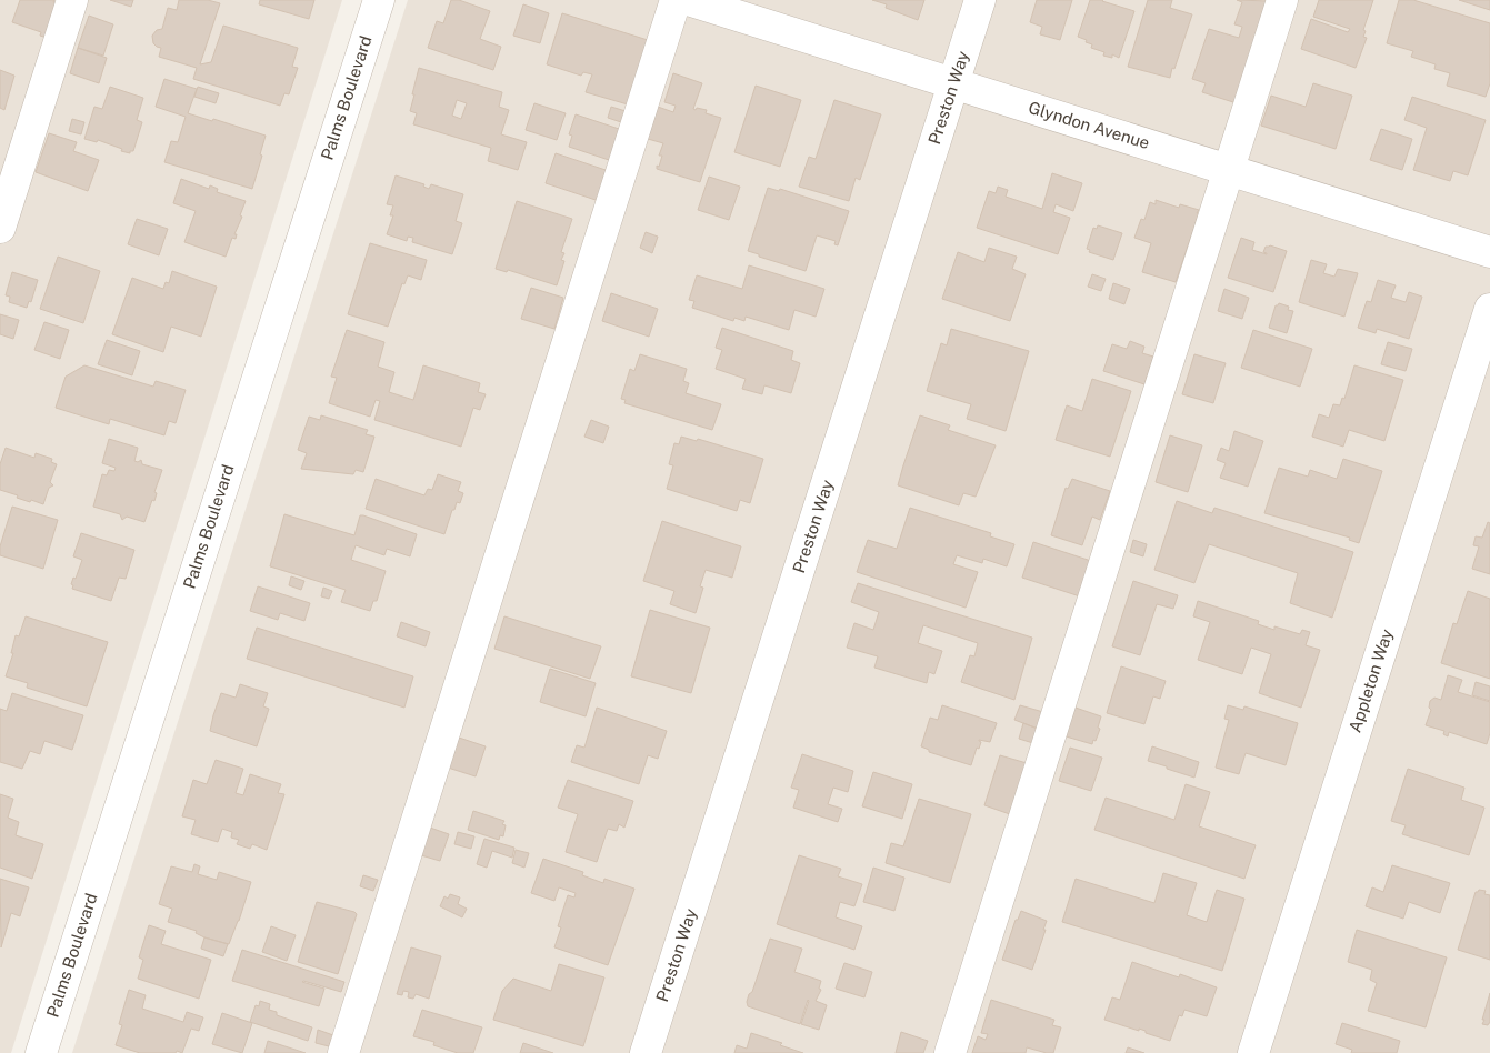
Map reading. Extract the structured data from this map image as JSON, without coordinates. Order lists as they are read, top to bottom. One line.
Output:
{"streets":{"street":["Palms Boulevard","Preston Way","Glyndon Avenue","Appleton Way"]},"crossings":[["Preston Way","Glyndon Avenue"]]}
